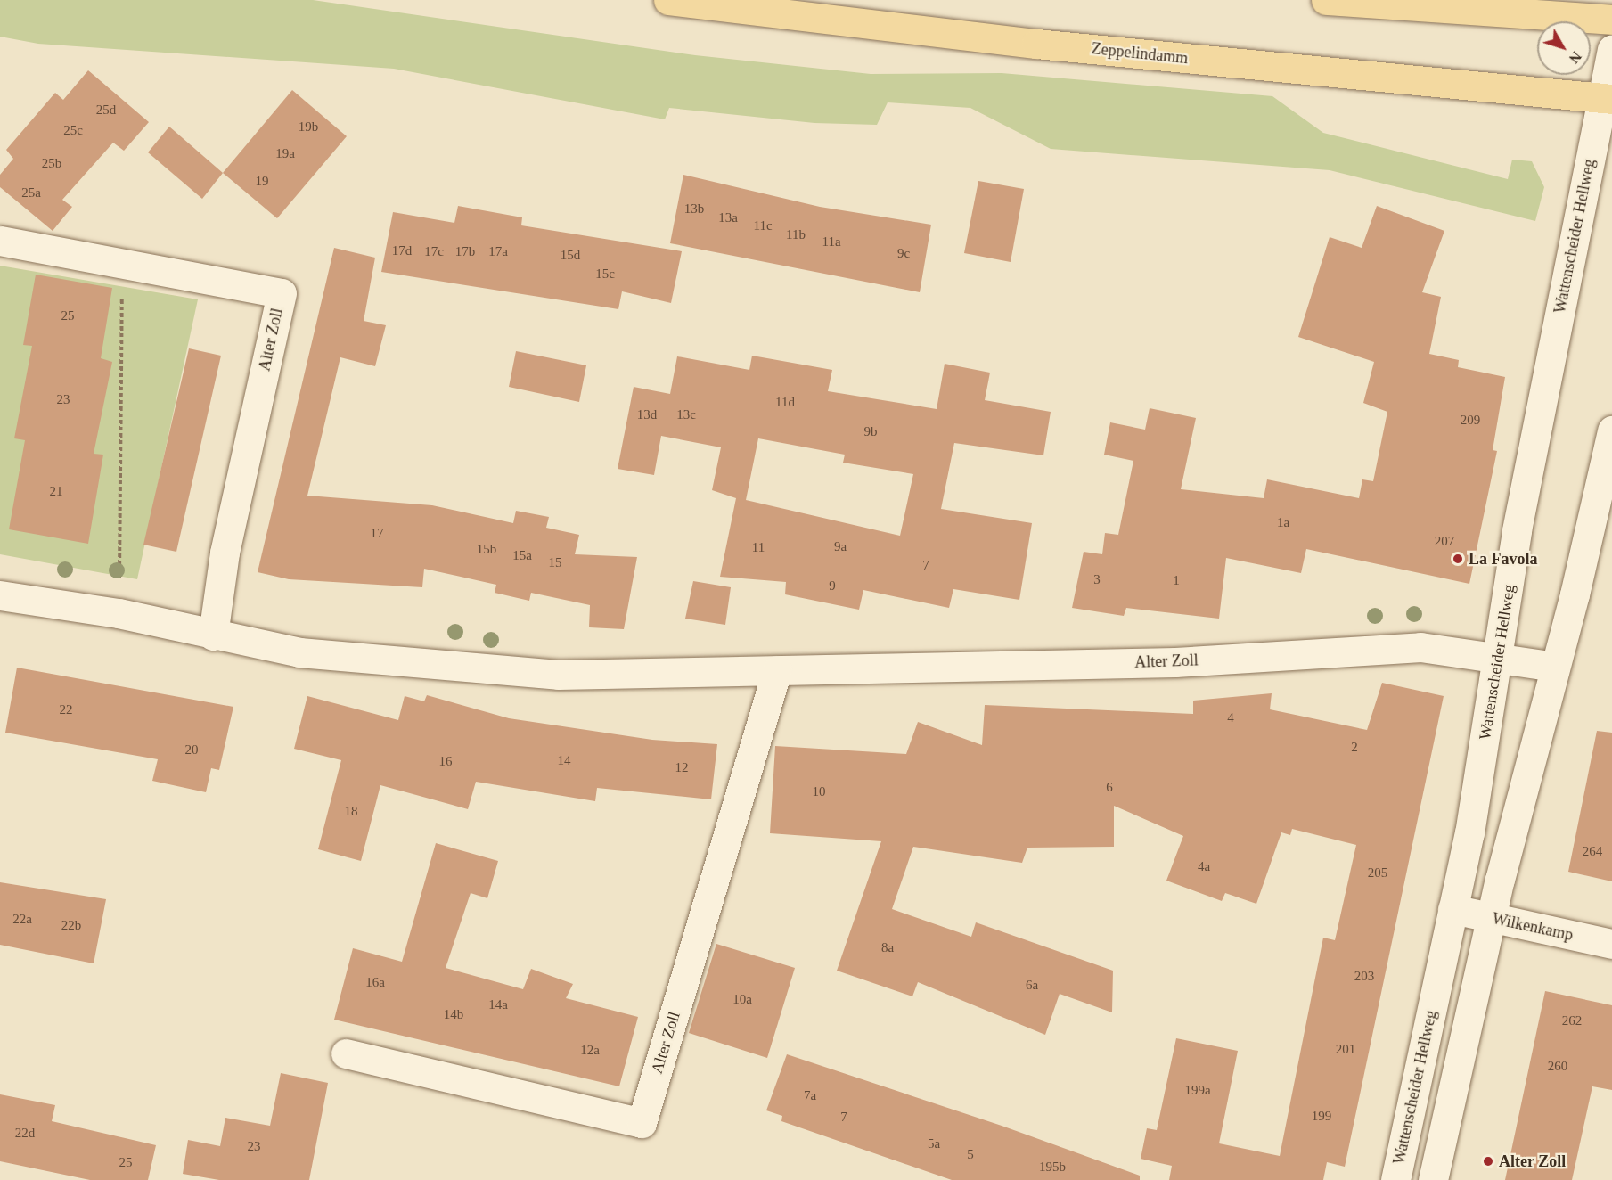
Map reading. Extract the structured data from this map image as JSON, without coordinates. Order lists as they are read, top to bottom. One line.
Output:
{"streets":{"main road":["Zeppelindamm"],"street":["Wattenscheider Hellweg","Alter Zoll","Wilkenkamp"]},"crossings":[["Zeppelindamm","Wattenscheider Hellweg"],["Wattenscheider Hellweg","Alter Zoll"],["Wattenscheider Hellweg","Wilkenkamp"]],"places":["La Favola","Alter Zoll"],"house_numbers":["25d","19b","25c","19a","25b","19","25a","13b","13a","11c","11b","11a","17d","17c","17b","17a","9c","15d","15c","25","23","11d","13d","13c","209","9b","21","1a","17","207","9a","11","15b","15a","15","7","3","1","9","22","4","2","20","14","16","12","6","10","18","264","4a","205","22a","22b","8a","203","16a","6a","10a","14a","14b","262","201","12a","260","199a","7a","199","7","22d","5a","23","5","25","195b"],"north":"bottom right"}
